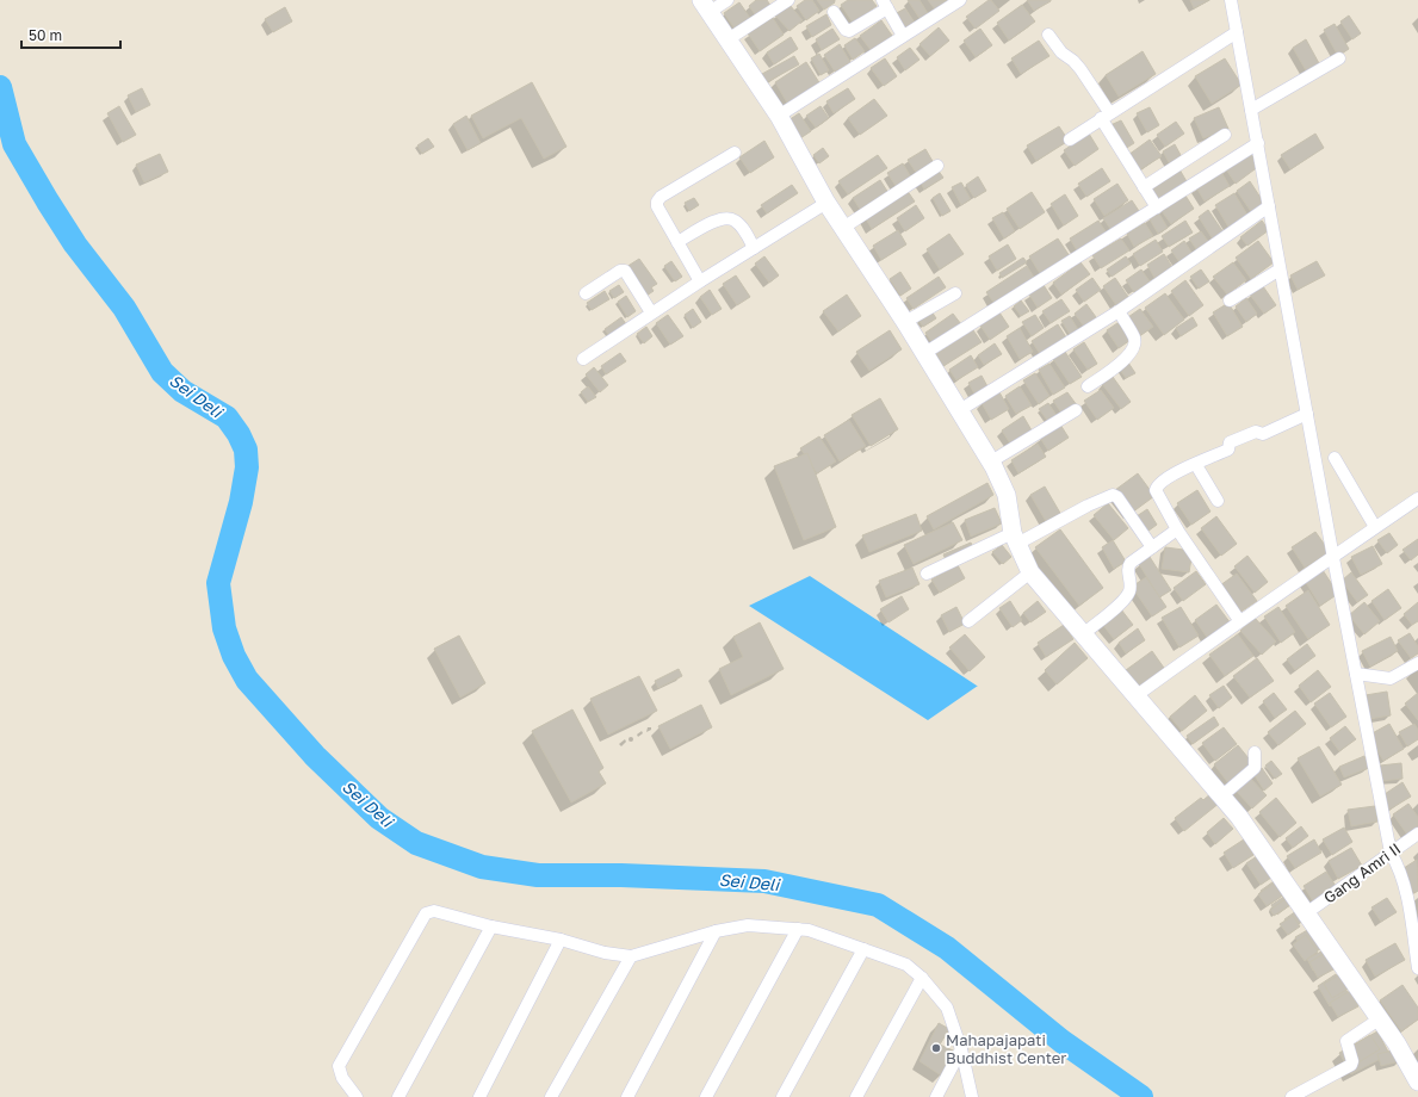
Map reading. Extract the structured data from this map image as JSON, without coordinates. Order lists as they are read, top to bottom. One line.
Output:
{"streets":{"street":["Gang Amri II"]},"water":["Sei Deli"],"places":["Mahapajapati Buddhist Center"],"scale_bar":"50 m"}
